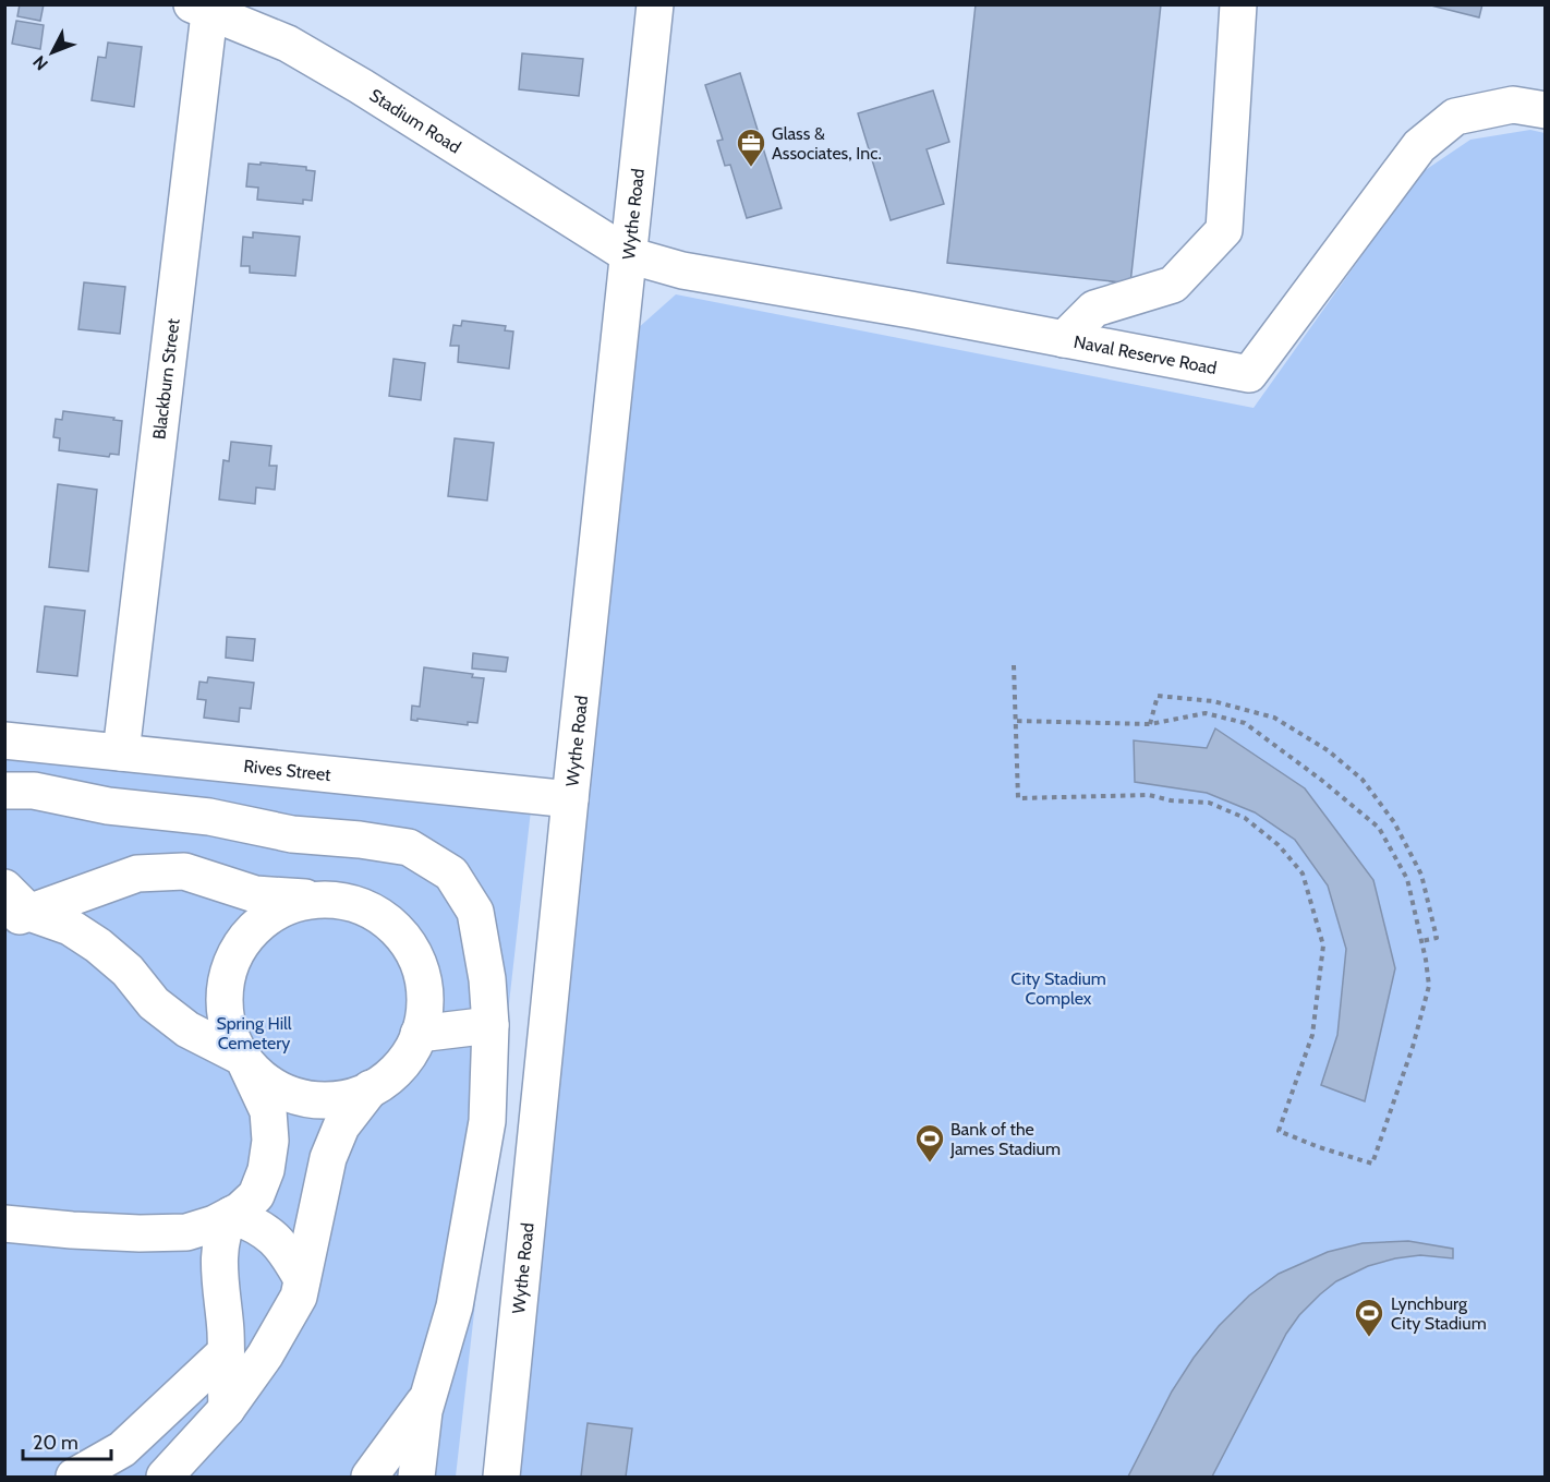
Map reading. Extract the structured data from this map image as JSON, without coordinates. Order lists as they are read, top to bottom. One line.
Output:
{"streets":{"street":["Stadium Road","Wythe Road","Naval Reserve Road","Blackburn Street","Rives Street"]},"crossings":[["Stadium Road","Wythe Road"],["Stadium Road","Naval Reserve Road"],["Stadium Road","Blackburn Street"],["Wythe Road","Naval Reserve Road"],["Wythe Road","Rives Street"],["Blackburn Street","Rives Street"]],"parks":["City Stadium Complex","Spring Hill Cemetery"],"places":{"office":["Glass & Associates, Inc."],"sports":["Bank of the James Stadium","Lynchburg City Stadium"]},"scale_bar":"20 m","north":"bottom left"}
